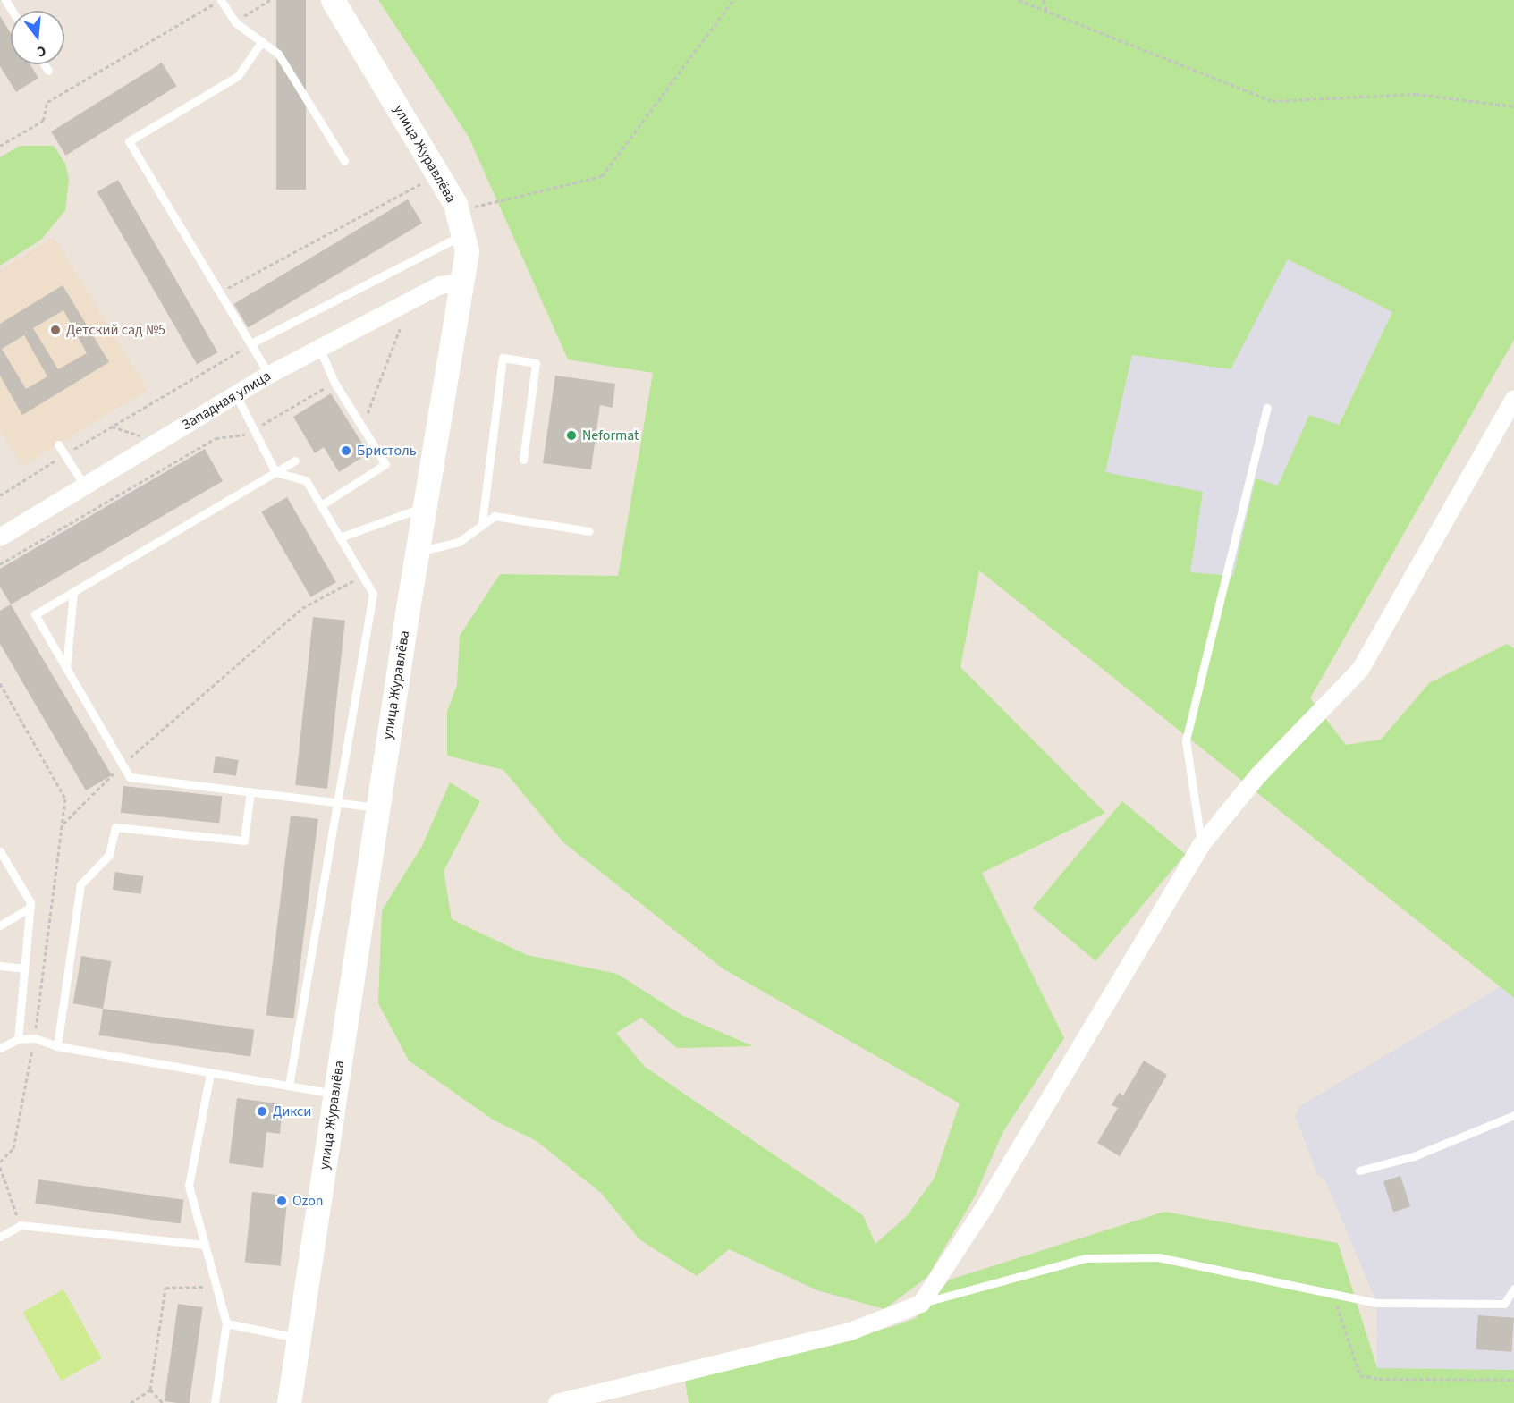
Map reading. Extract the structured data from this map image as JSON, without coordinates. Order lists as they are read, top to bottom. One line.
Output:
{"streets":{"street":["улица Журавлёва","Западная улица"]},"crossings":[["улица Журавлёва","Западная улица"]],"places":["Детский сад №5","Neformat","Бристоль","Дикси","Ozon"],"north":"bottom"}
